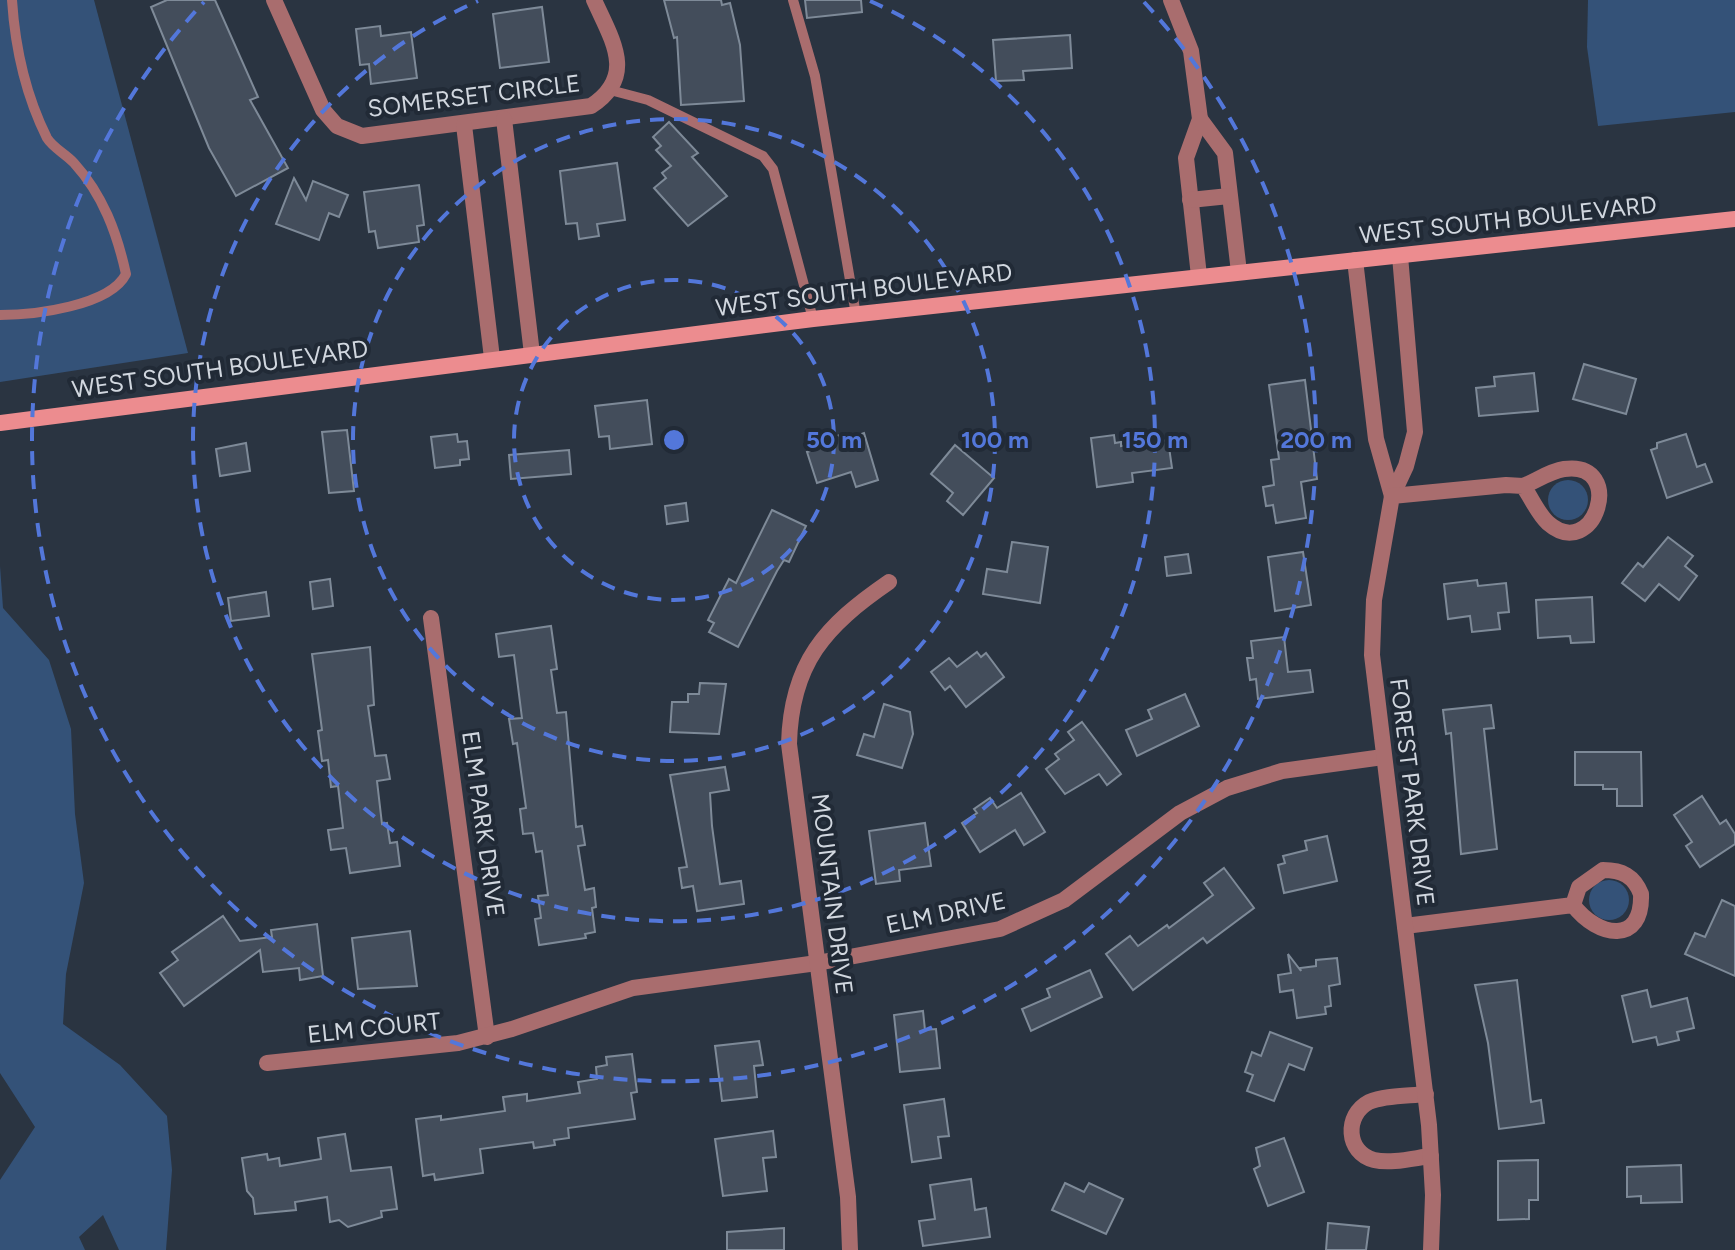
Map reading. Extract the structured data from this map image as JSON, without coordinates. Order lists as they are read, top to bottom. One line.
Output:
{"streets":{"main road":["WEST SOUTH BOULEVARD"],"street":["SOMERSET CIRCLE","FOREST PARK DRIVE","ELM PARK DRIVE","MOUNTAIN DRIVE","ELM DRIVE","ELM COURT"]},"crossings":[["WEST SOUTH BOULEVARD","FOREST PARK DRIVE"],["FOREST PARK DRIVE","ELM DRIVE"],["ELM PARK DRIVE","ELM DRIVE"],["ELM PARK DRIVE","ELM COURT"],["MOUNTAIN DRIVE","ELM DRIVE"],["ELM DRIVE","ELM COURT"]],"rings":["50 m","100 m","150 m","200 m"]}
